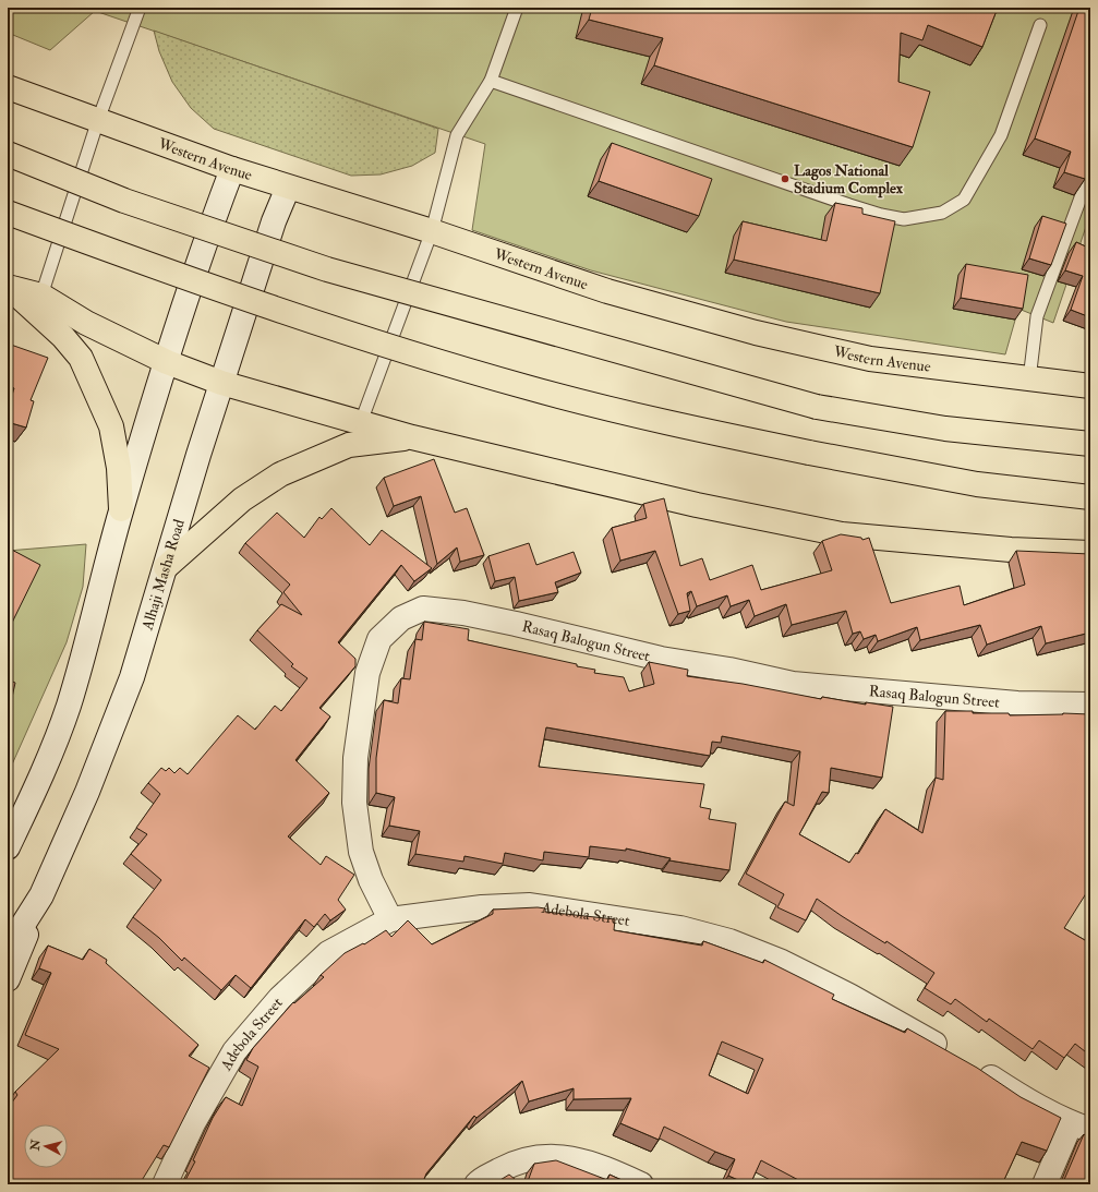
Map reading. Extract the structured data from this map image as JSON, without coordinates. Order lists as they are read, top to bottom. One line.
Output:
{"streets":{"main road":["Western Avenue"],"street":["Alhaji Masha Road","Rasaq Balogun Street","Adebola Street"]},"crossings":[["Western Avenue","Alhaji Masha Road"],["Rasaq Balogun Street","Adebola Street"]],"places":["Lagos National Stadium Complex"],"north":"left"}
